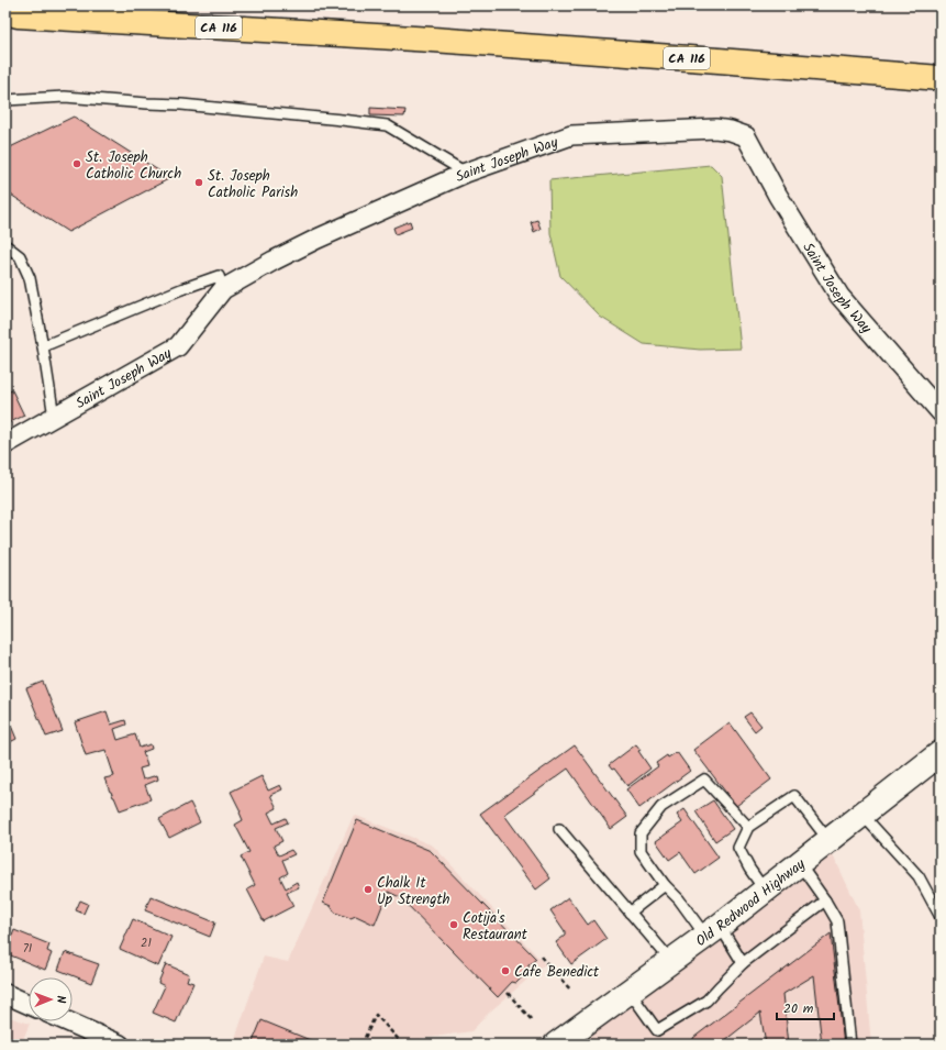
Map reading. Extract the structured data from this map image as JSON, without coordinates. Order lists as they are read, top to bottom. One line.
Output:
{"streets":{"highway":["CA 116"],"main road":["Old Redwood Highway"],"street":["Saint Joseph Way"]},"places":["St. Joseph Catholic Church","St. Joseph Catholic Parish","Chalk It Up Strength","Cotija's Restaurant","Cafe Benedict"],"house_numbers":["21","71"],"scale_bar":"20 m","north":"right"}
